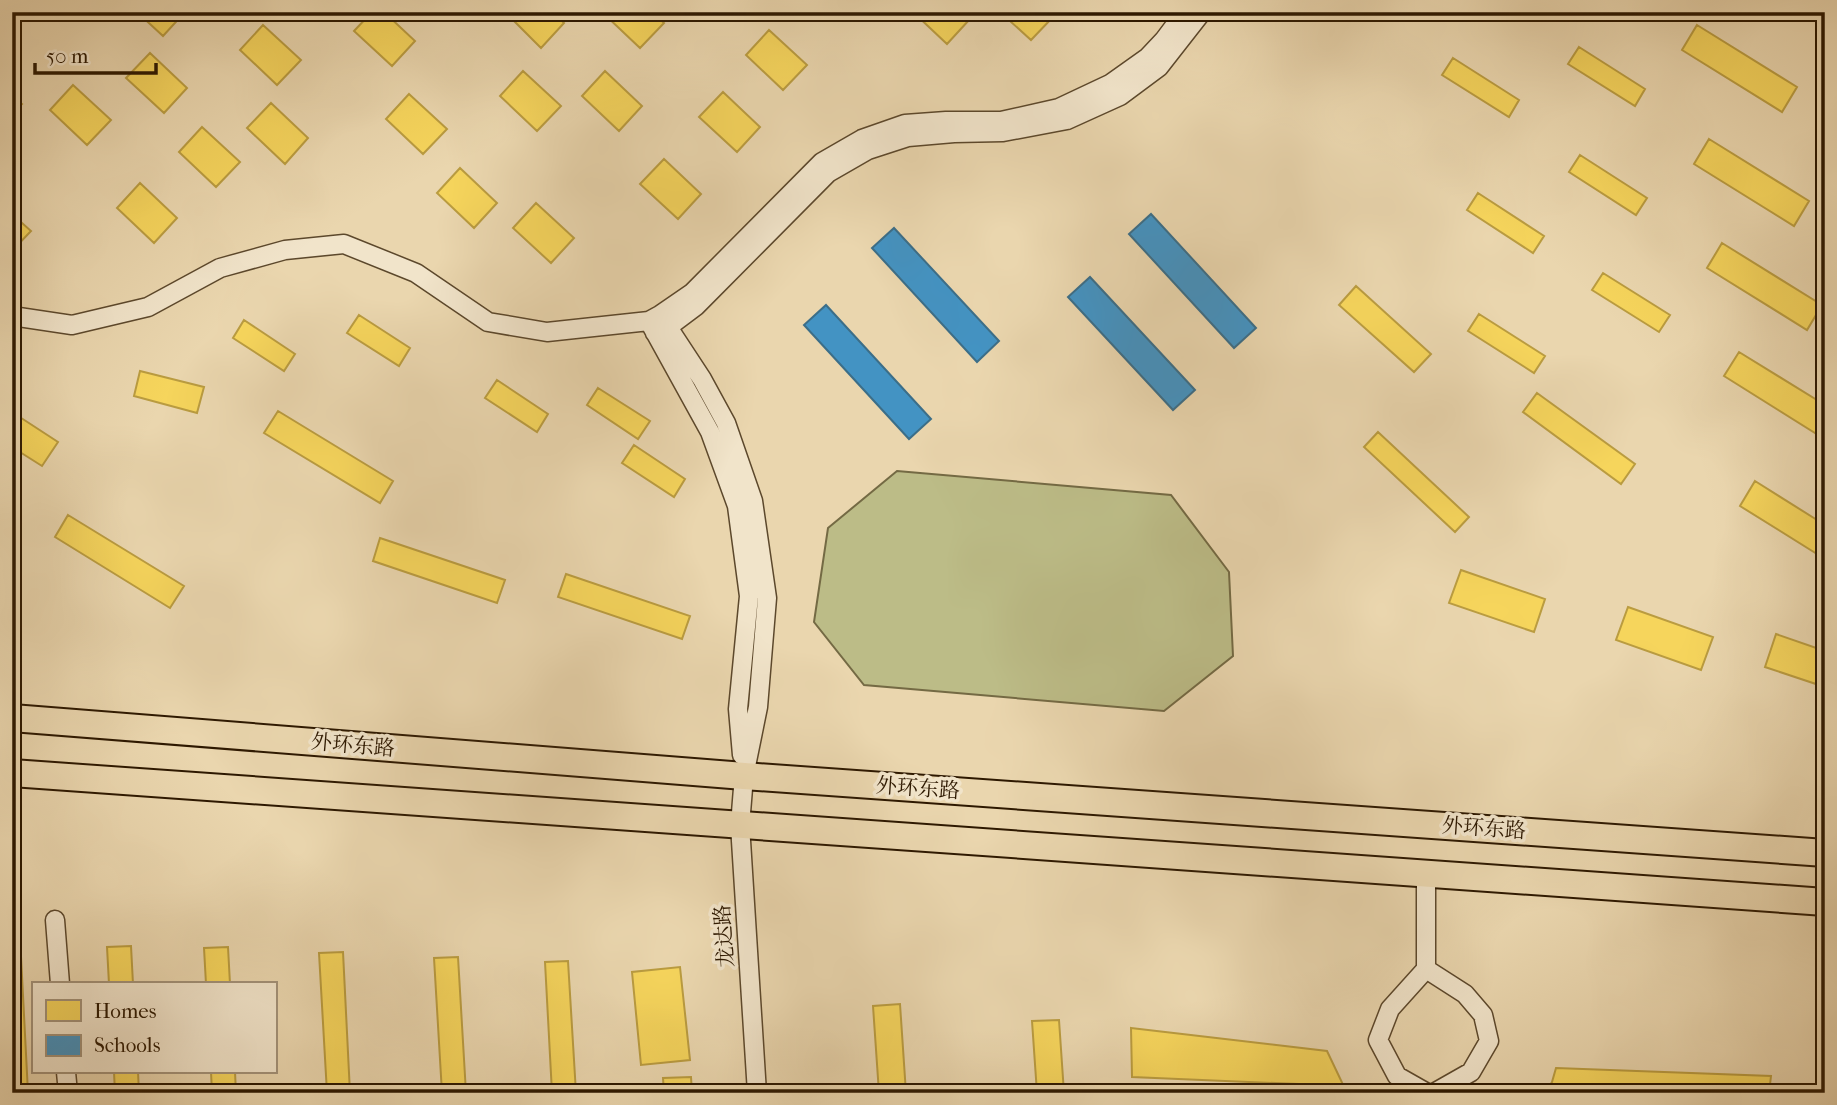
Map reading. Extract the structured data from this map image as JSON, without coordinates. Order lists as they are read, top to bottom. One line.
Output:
{"streets":{"highway":["外环东路"],"street":["龙达路"]},"crossings":[["外环东路","龙达路"]],"legend":["Homes","Schools"],"scale_bar":"50 m"}
